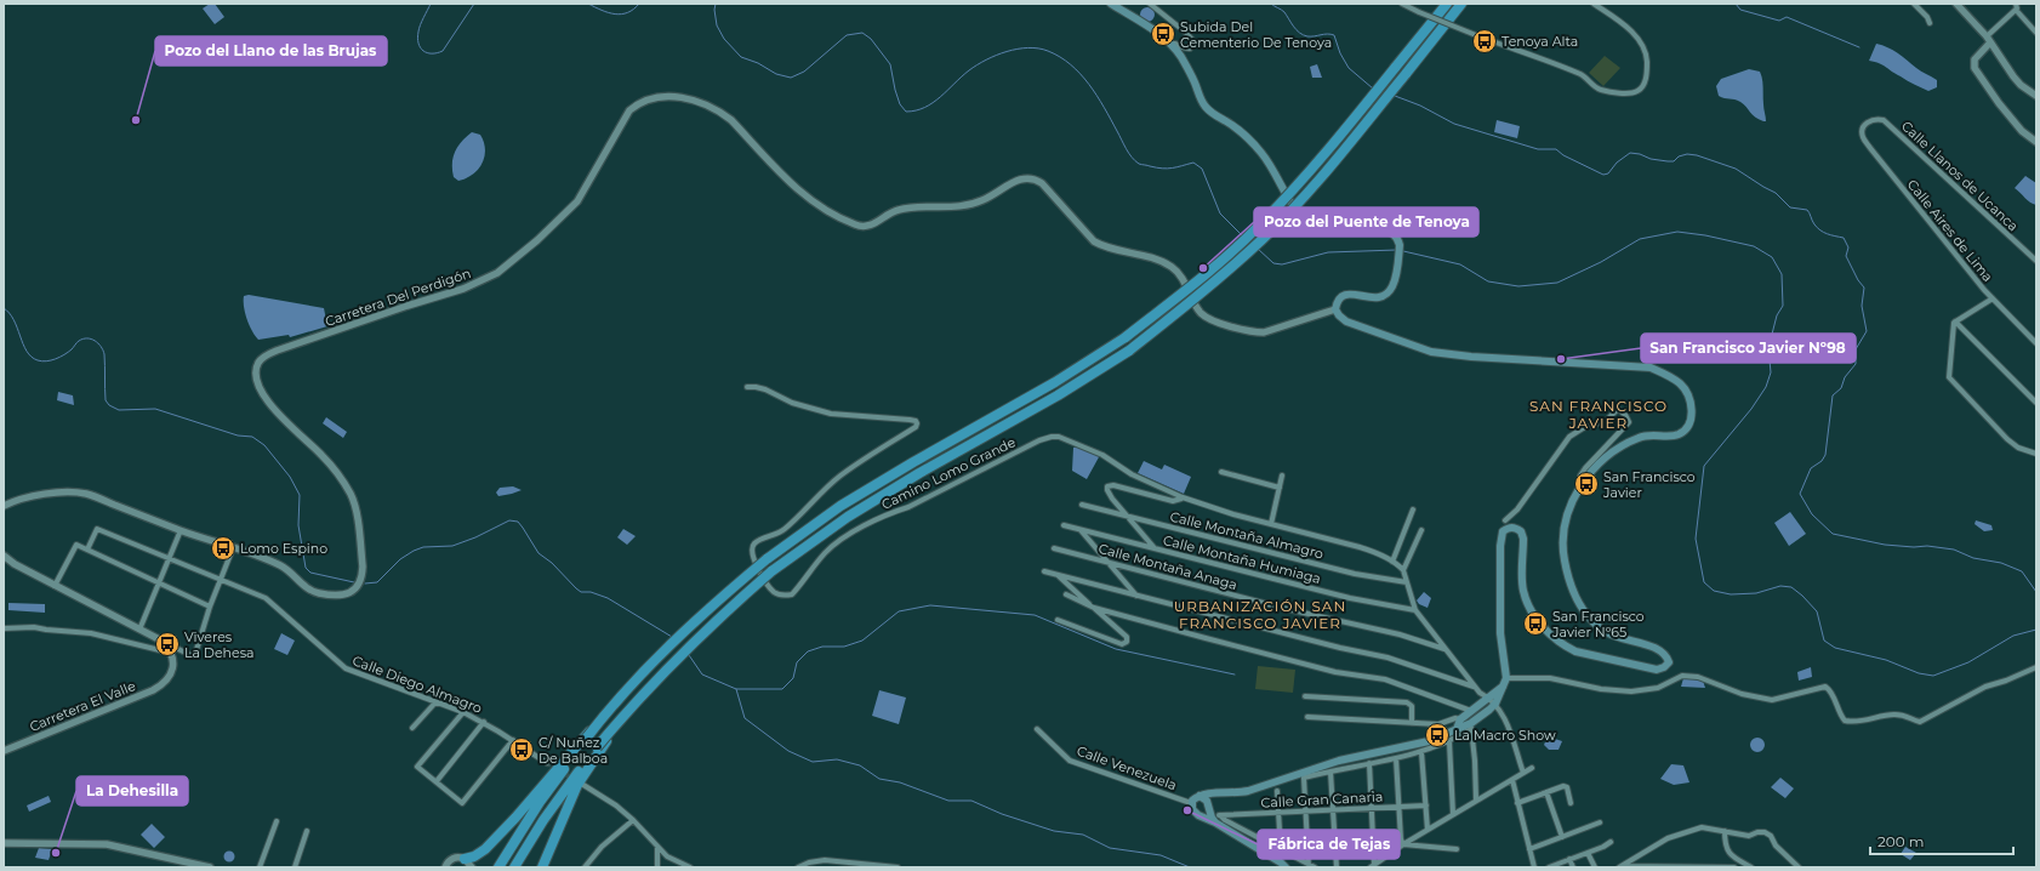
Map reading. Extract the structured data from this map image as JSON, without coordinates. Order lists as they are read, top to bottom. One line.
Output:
{"streets":{"street":["Calle Llanos de Ucanca","Calle Aires de Lima","Carretera Del Perdigón","Camino Lomo Grande","Calle Montaña Almagro","Calle Montaña Humiaga","Calle Montaña Anaga","Calle Diego Almagro","Carretera El Valle","Calle Venezuela","Calle Gran Canaria"]},"crossings":[["Calle Llanos de Ucanca","Calle Aires de Lima"]],"districts":["SAN FRANCISCO JAVIER","URBANIZACIÓN SAN FRANCISCO JAVIER"],"places":{"bus stop":["Subida Del Cementerio De Tenoya","Tenoya Alta","San Francisco Javier","Lomo Espino","San Francisco Javier Nº65","Viveres La Dehesa","La Macro Show","C/ Nuñez De Balboa"],"other":["Pozo del Llano de las Brujas","Pozo del Puente de Tenoya","San Francisco Javier Nº98","Fábrica de Tejas","La Dehesilla"]},"scale_bar":"200 m"}
